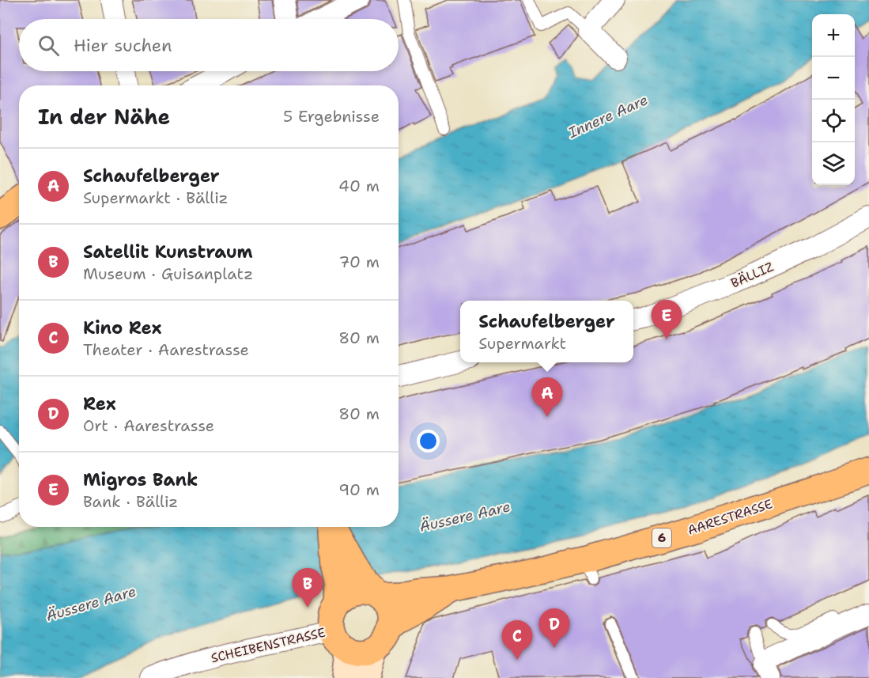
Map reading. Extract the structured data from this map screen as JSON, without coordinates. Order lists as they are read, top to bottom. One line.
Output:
{"streets":{"main road":["AARESTRASSE","6"],"street":["BÄLLIZ","SCHEIBENSTRASSE"]},"crossings":[["AARESTRASSE","SCHEIBENSTRASSE"]],"water":["Innere Aare","Äussere Aare"],"page":{"map_buttons":["+","−"],"search":"Hier suchen","heading":["In der Nähe","5 Ergebnisse"],"list":[{"mark":"A","name":"Schaufelberger","note":"Supermarkt · Bälliz","value":"40 m"},{"mark":"B","name":"Satellit Kunstraum","note":"Museum · Guisanplatz","value":"70 m"},{"mark":"C","name":"Kino Rex","note":"Theater · Aarestrasse","value":"80 m"},{"mark":"D","name":"Rex","note":"Ort · Aarestrasse","value":"80 m"},{"mark":"E","name":"Migros Bank","note":"Bank · Bälliz","value":"90 m"}],"pins":["E","A","B","D","C"],"popup":["Schaufelberger","Supermarkt"]}}
